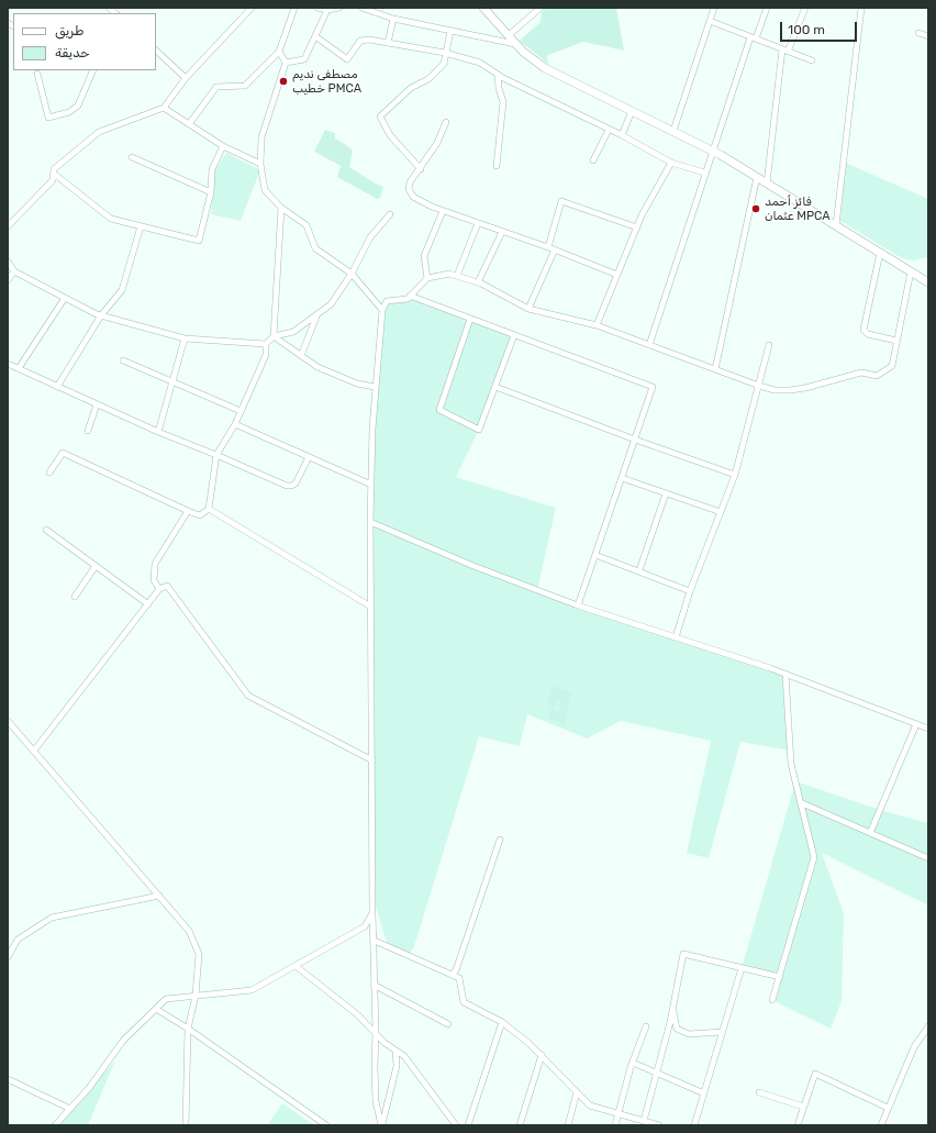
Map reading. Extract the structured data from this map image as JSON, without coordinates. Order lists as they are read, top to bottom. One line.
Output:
{"places":["مصطفى نديم خطيب PMCA","فائز أحمد عثمان MPCA"],"legend":["طريق","حديقة"],"scale_bar":"100 m"}
